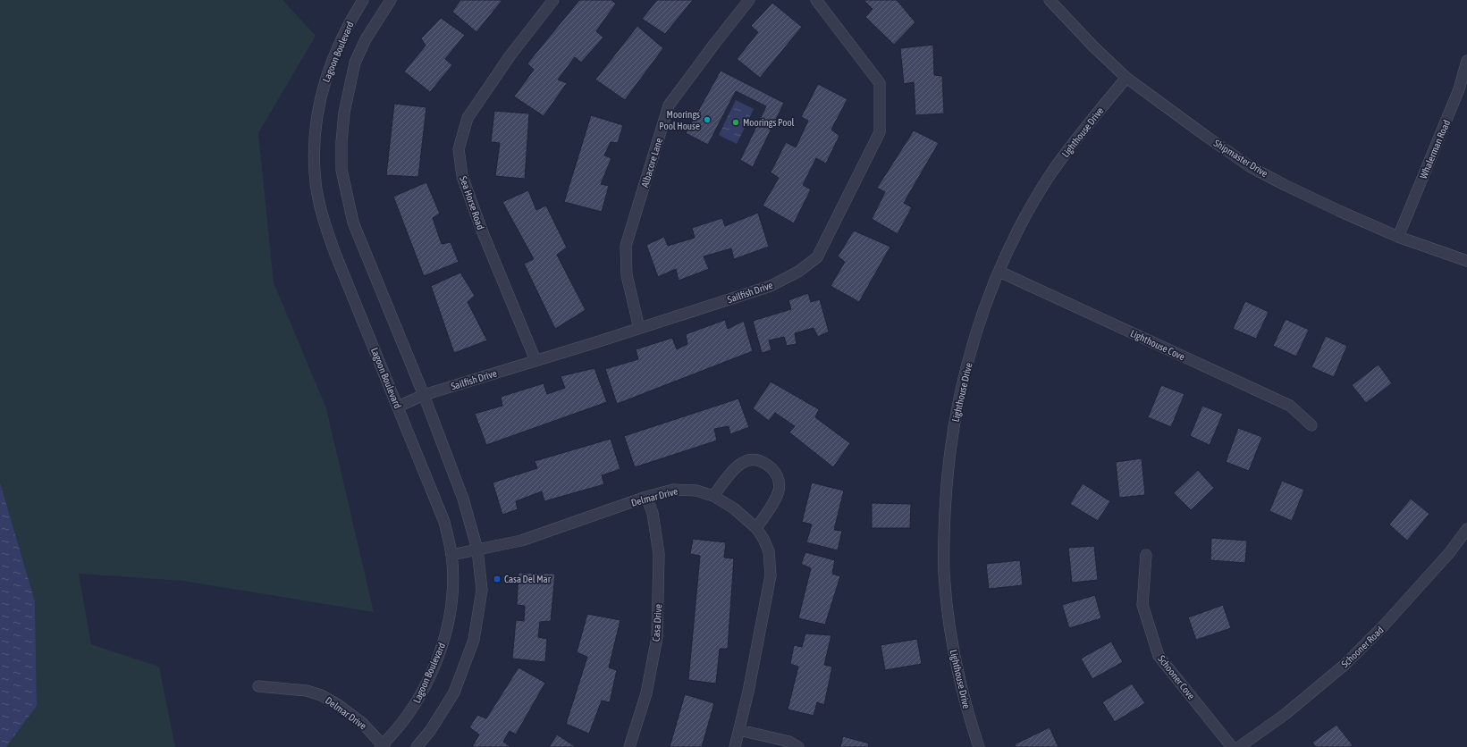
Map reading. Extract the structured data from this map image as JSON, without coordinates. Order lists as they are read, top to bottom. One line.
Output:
{"streets":{"street":["Lagoon Boulevard","Lighthouse Drive","Whalerman Road","Shipmaster Drive","Albacore Lane","Sea Horse Road","Sailfish Drive","Lighthouse Cove","Delmar Drive","Casa Drive","Schooner Road","Schooner Cove"]},"crossings":[["Lagoon Boulevard","Sailfish Drive"],["Lagoon Boulevard","Delmar Drive"],["Lighthouse Drive","Shipmaster Drive"],["Lighthouse Drive","Lighthouse Cove"],["Whalerman Road","Shipmaster Drive"],["Albacore Lane","Sailfish Drive"],["Sea Horse Road","Sailfish Drive"],["Delmar Drive","Casa Drive"]],"places":{"other":["Moorings Pool House","Moorings Pool"],"transit":["Casa Del Mar"]}}
